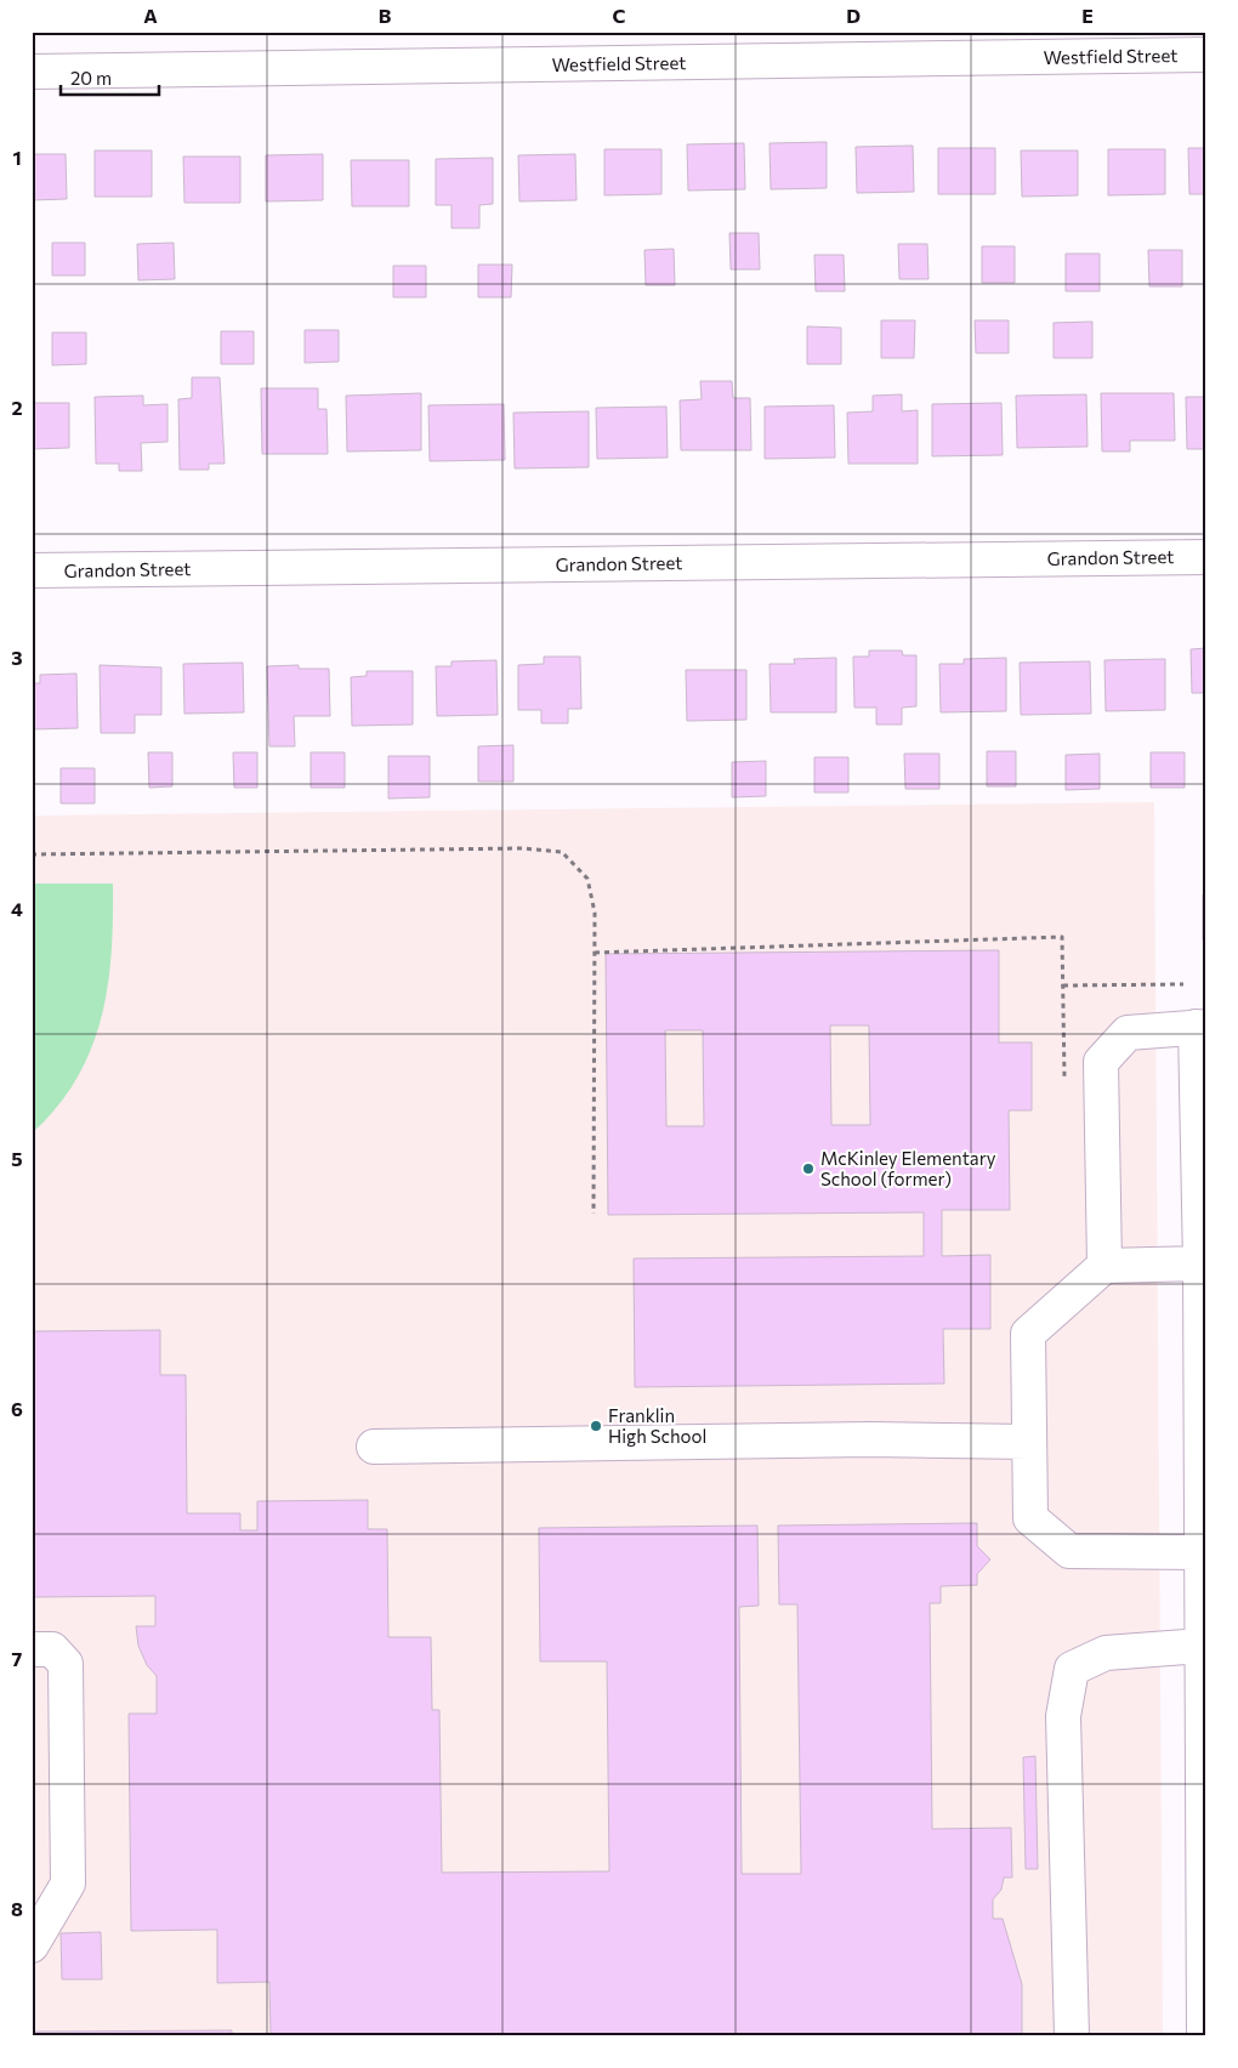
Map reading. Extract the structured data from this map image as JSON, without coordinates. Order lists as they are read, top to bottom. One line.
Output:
{"streets":{"street":["Westfield Street","Grandon Street"]},"places":["McKinley Elementary School (former)","Franklin High School"],"scale_bar":"20 m","grid":{"columns":["A","B","C","D","E"],"rows":["1","2","3","4","5","6","7","8"]}}
